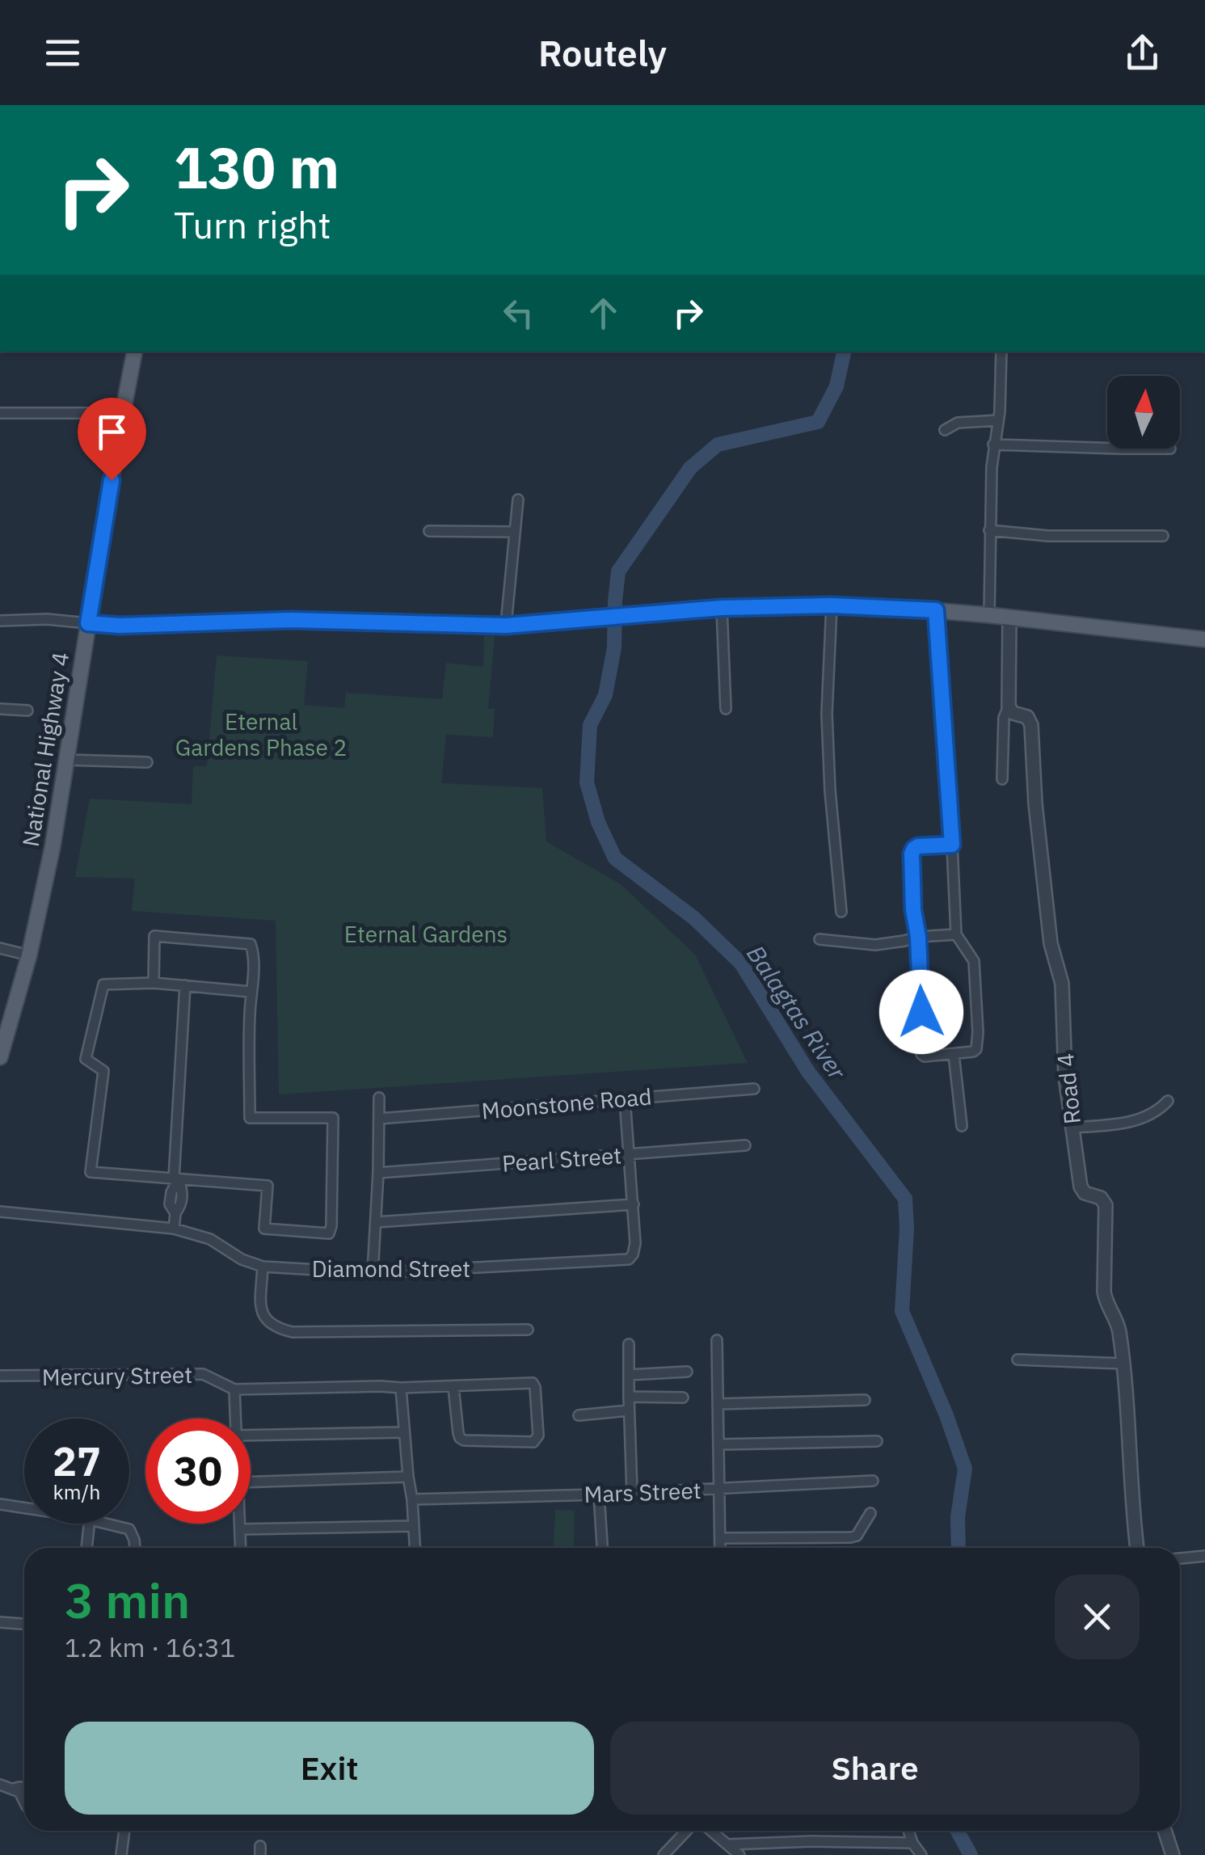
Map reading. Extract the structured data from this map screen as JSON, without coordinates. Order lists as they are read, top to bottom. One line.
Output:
{"streets":{"main road":["National Highway 4"],"street":["Road 4","Moonstone Road","Pearl Street","Diamond Street","Mercury Street","Mars Street"]},"crossings":[["Moonstone Road","Diamond Street"],["Pearl Street","Diamond Street"]],"water":["Balagtas River"],"parks":["Eternal Gardens Phase 2","Eternal Gardens"],"north":"top","page":{"header":"Routely","turn":["130 m","Turn right"],"speed":"27 km/h","limit":"30","heading":["3 min","1.2 km · 16:31"],"buttons":["Exit","Share"]}}
